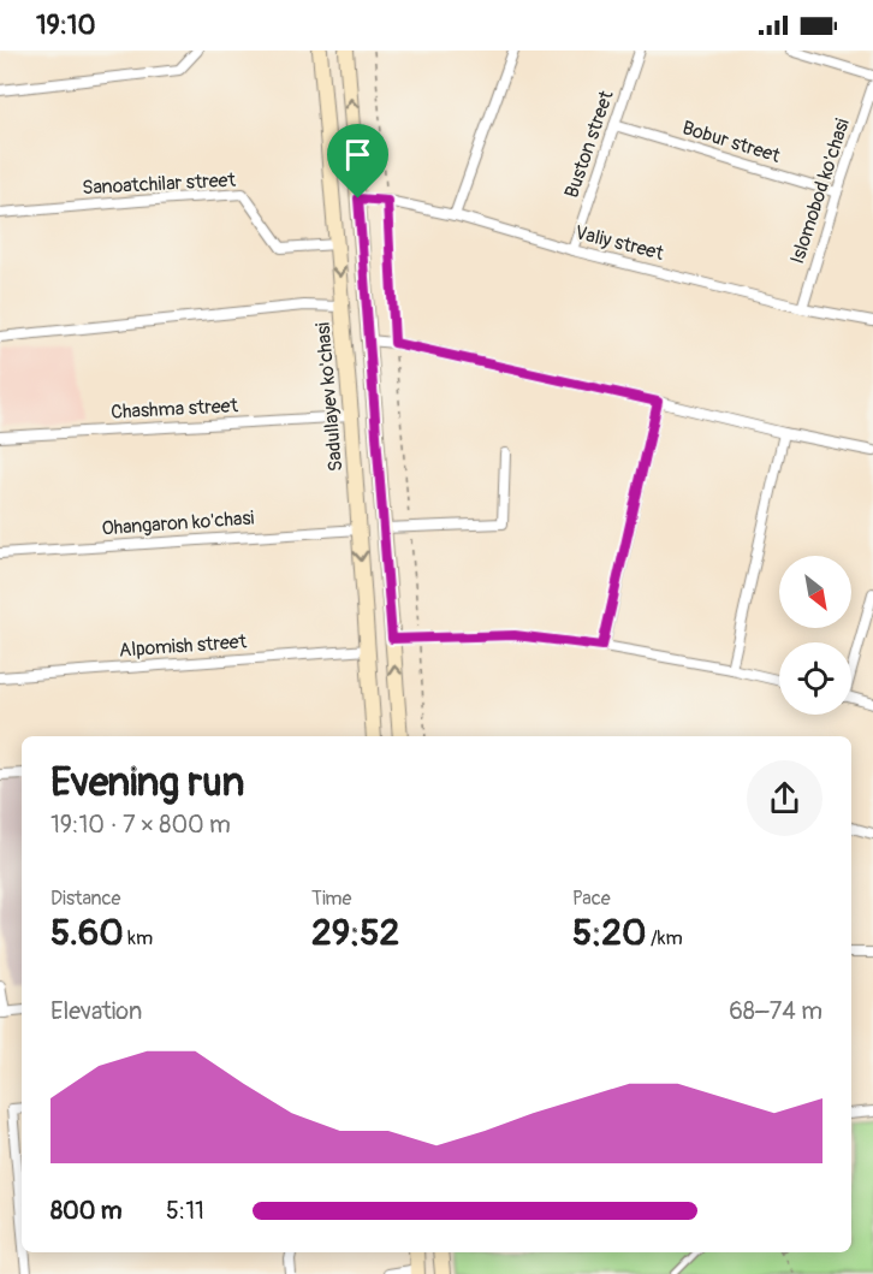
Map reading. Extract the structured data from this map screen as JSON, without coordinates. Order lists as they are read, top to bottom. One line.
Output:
{"streets":{"main road":["Sadullayev ko'chasi"],"street":["Bobur street","Buston street","Sanoatchilar street","Islomobod ko'chasi","Valiy street","Chashma street","Ohangaron ko'chasi","Alpomish street"]},"crossings":[["Bobur street","Buston street"],["Bobur street","Islomobod ko'chasi"],["Buston street","Valiy street"],["Sanoatchilar street","Sadullayev ko'chasi"],["Islomobod ko'chasi","Valiy street"],["Sadullayev ko'chasi","Chashma street"],["Sadullayev ko'chasi","Ohangaron ko'chasi"],["Sadullayev ko'chasi","Alpomish street"]],"north":"bottom right","page":{"status":"19:10","heading":["Evening run","19:10 · 7 × 800 m"],"stats":[["Distance","5.60 km"],["Time","29:52"],["Pace","5:20 /km"]],"chart":["Elevation","68–74 m"],"list":[{"name":"800 m","note":"5:11"}]}}
